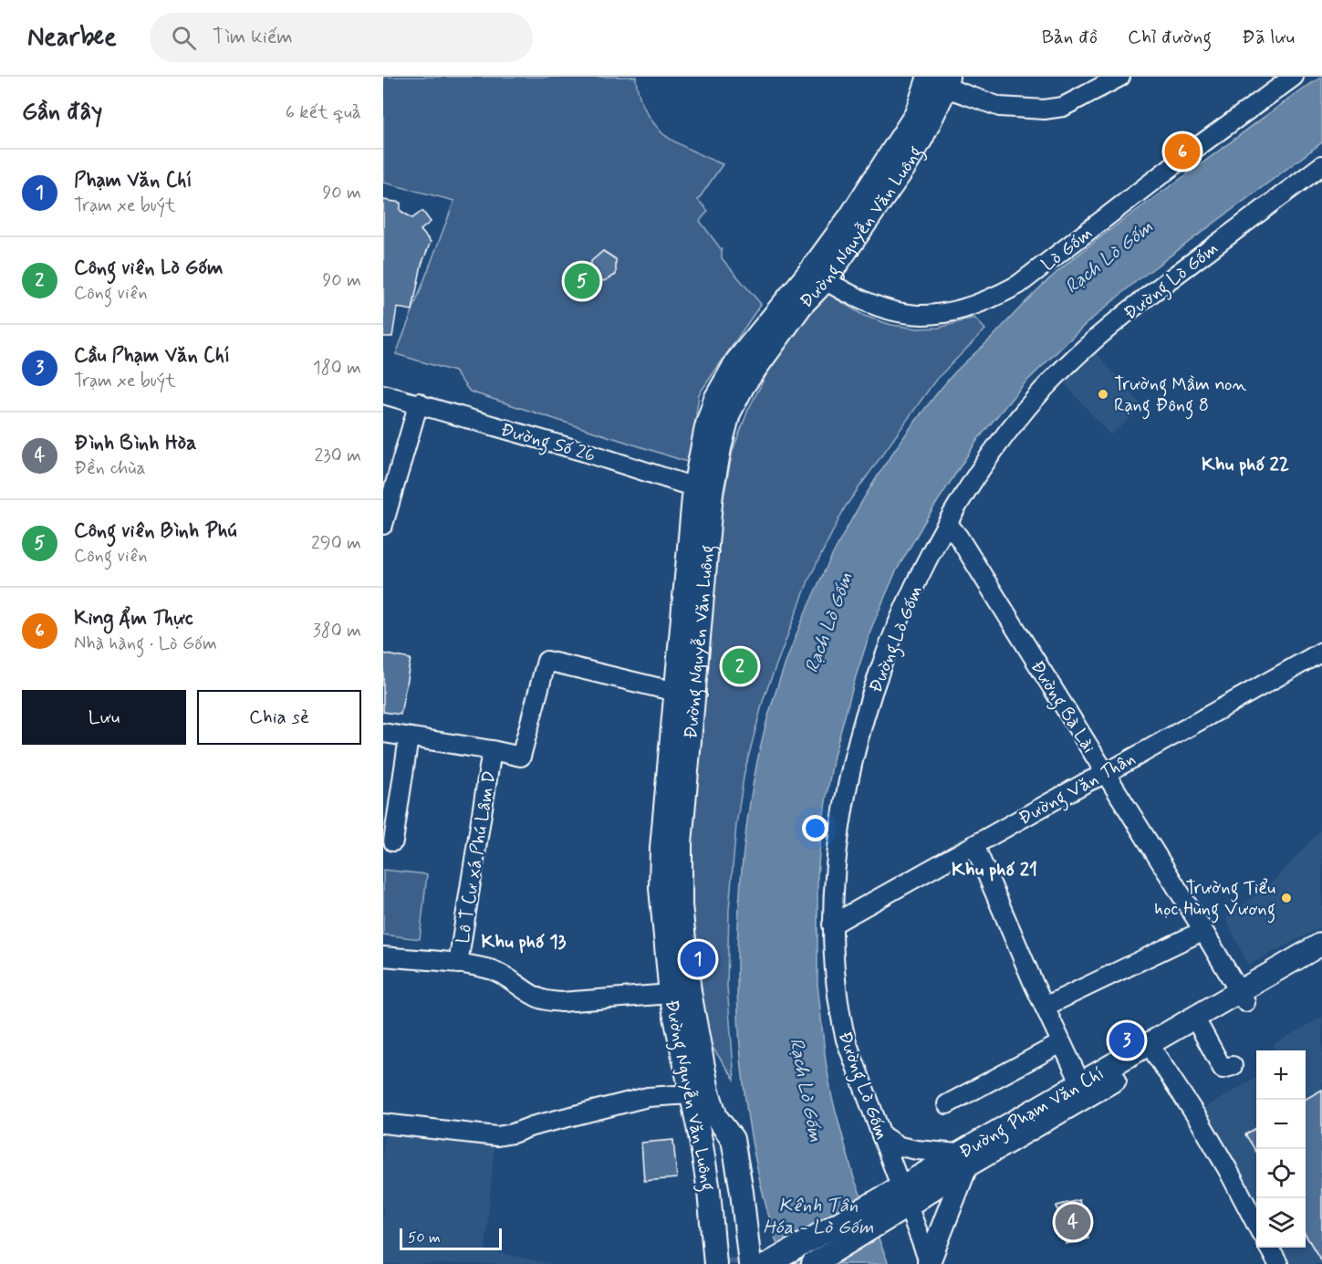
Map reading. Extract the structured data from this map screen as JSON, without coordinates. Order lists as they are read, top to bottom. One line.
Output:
{"streets":{"main road":["Đường Nguyễn Văn Luông","Đường Phạm Văn Chí"],"street":["Lò Gốm","Đường Lò Gốm","Đường Số 26","Đường Bà Lài","Đường Văn Thân","Lô T Cư xá Phú Lâm D"]},"crossings":[["Đường Nguyễn Văn Luông","Lò Gốm"],["Đường Nguyễn Văn Luông","Đường Số 26"],["Đường Lò Gốm","Đường Bà Lài"],["Đường Lò Gốm","Đường Văn Thân"],["Đường Lò Gốm","Đường Phạm Văn Chí"],["Đường Bà Lài","Đường Văn Thân"],["Đường Bà Lài","Đường Phạm Văn Chí"]],"districts":["Khu phố 22","Khu phố 21","Khu phố 13"],"water":["Rạch Lò Gốm","Kênh Tân Hóa - Lò Gốm"],"places":["Trường Mầm non Rạng Đông 8","Trường Tiểu học Hùng Vương"],"scale_bar":"50 m","page":{"header":"Nearbee","search":"Tìm kiếm","nav":["Bản đồ","Chỉ đường","Đã lưu"],"heading":["Gần đây","6 kết quả"],"pins":["6","5","2","1","3","4"],"list":[{"mark":"1","name":"Phạm Văn Chí","note":"Trạm xe buýt","value":"90 m"},{"mark":"2","name":"Công viên Lò Gốm","note":"Công viên","value":"90 m"},{"mark":"3","name":"Cầu Phạm Văn Chí","note":"Trạm xe buýt","value":"180 m"},{"mark":"4","name":"Đình Bình Hòa","note":"Đền chùa","value":"230 m"},{"mark":"5","name":"Công viên Bình Phú","note":"Công viên","value":"290 m"},{"mark":"6","name":"King Ẩm Thực","note":"Nhà hàng · Lò Gốm","value":"380 m"}],"buttons":["Lưu","Chia sẻ"],"map_buttons":["+","−"],"scale":"50 m"}}
